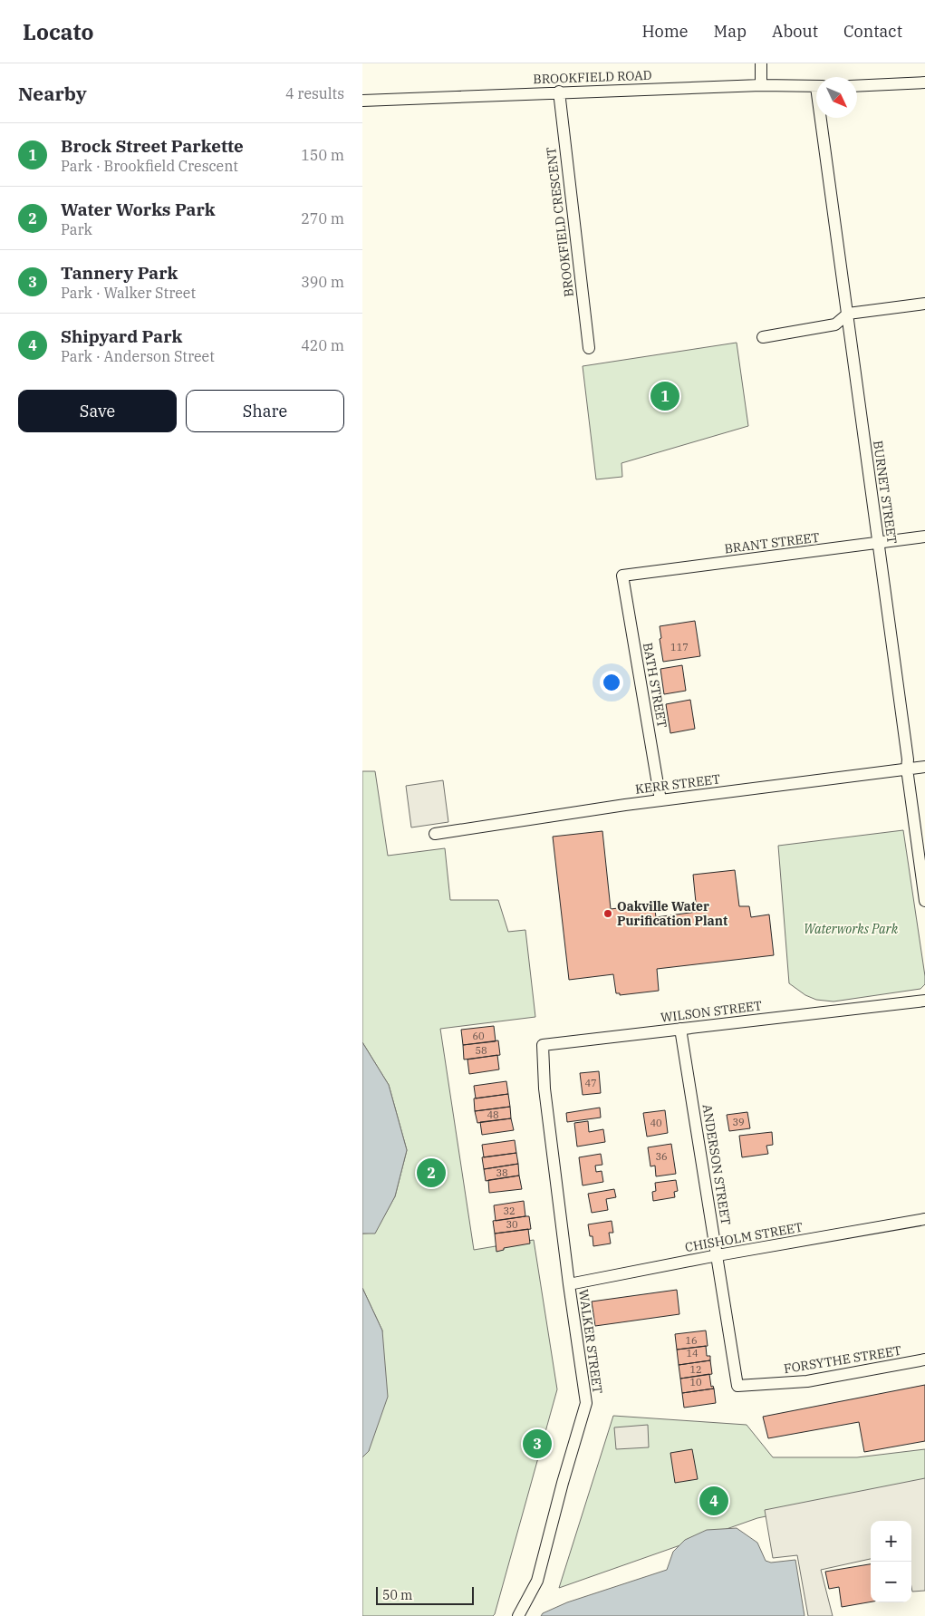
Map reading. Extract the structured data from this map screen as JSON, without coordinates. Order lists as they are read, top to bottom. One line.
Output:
{"streets":{"street":["BROOKFIELD ROAD","BROOKFIELD CRESCENT","BURNET STREET","BRANT STREET","BATH STREET","KERR STREET","WILSON STREET","ANDERSON STREET","CHISHOLM STREET","WALKER STREET","FORSYTHE STREET"]},"crossings":[["BROOKFIELD ROAD","BROOKFIELD CRESCENT"],["BURNET STREET","BRANT STREET"],["BURNET STREET","KERR STREET"],["BRANT STREET","BATH STREET"],["BATH STREET","KERR STREET"],["WILSON STREET","ANDERSON STREET"],["WILSON STREET","WALKER STREET"],["ANDERSON STREET","CHISHOLM STREET"],["ANDERSON STREET","FORSYTHE STREET"],["CHISHOLM STREET","WALKER STREET"]],"parks":["Waterworks Park"],"places":["Oakville Water Purification Plant"],"house_numbers":["117","60","58","47","48","39","40","36","38","32","30","16","14","12","10"],"scale_bar":"50 m","north":"bottom right","page":{"header":"Locato","nav":["Home","Map","About","Contact"],"heading":["Nearby","4 results"],"list":[{"mark":"1","name":"Brock Street Parkette","note":"Park · Brookfield Crescent","value":"150 m"},{"mark":"2","name":"Water Works Park","note":"Park","value":"270 m"},{"mark":"3","name":"Tannery Park","note":"Park · Walker Street","value":"390 m"},{"mark":"4","name":"Shipyard Park","note":"Park · Anderson Street","value":"420 m"}],"buttons":["Save","Share"],"pins":["1","2","3","4"],"map_buttons":["+","−"],"scale":"50 m"}}
